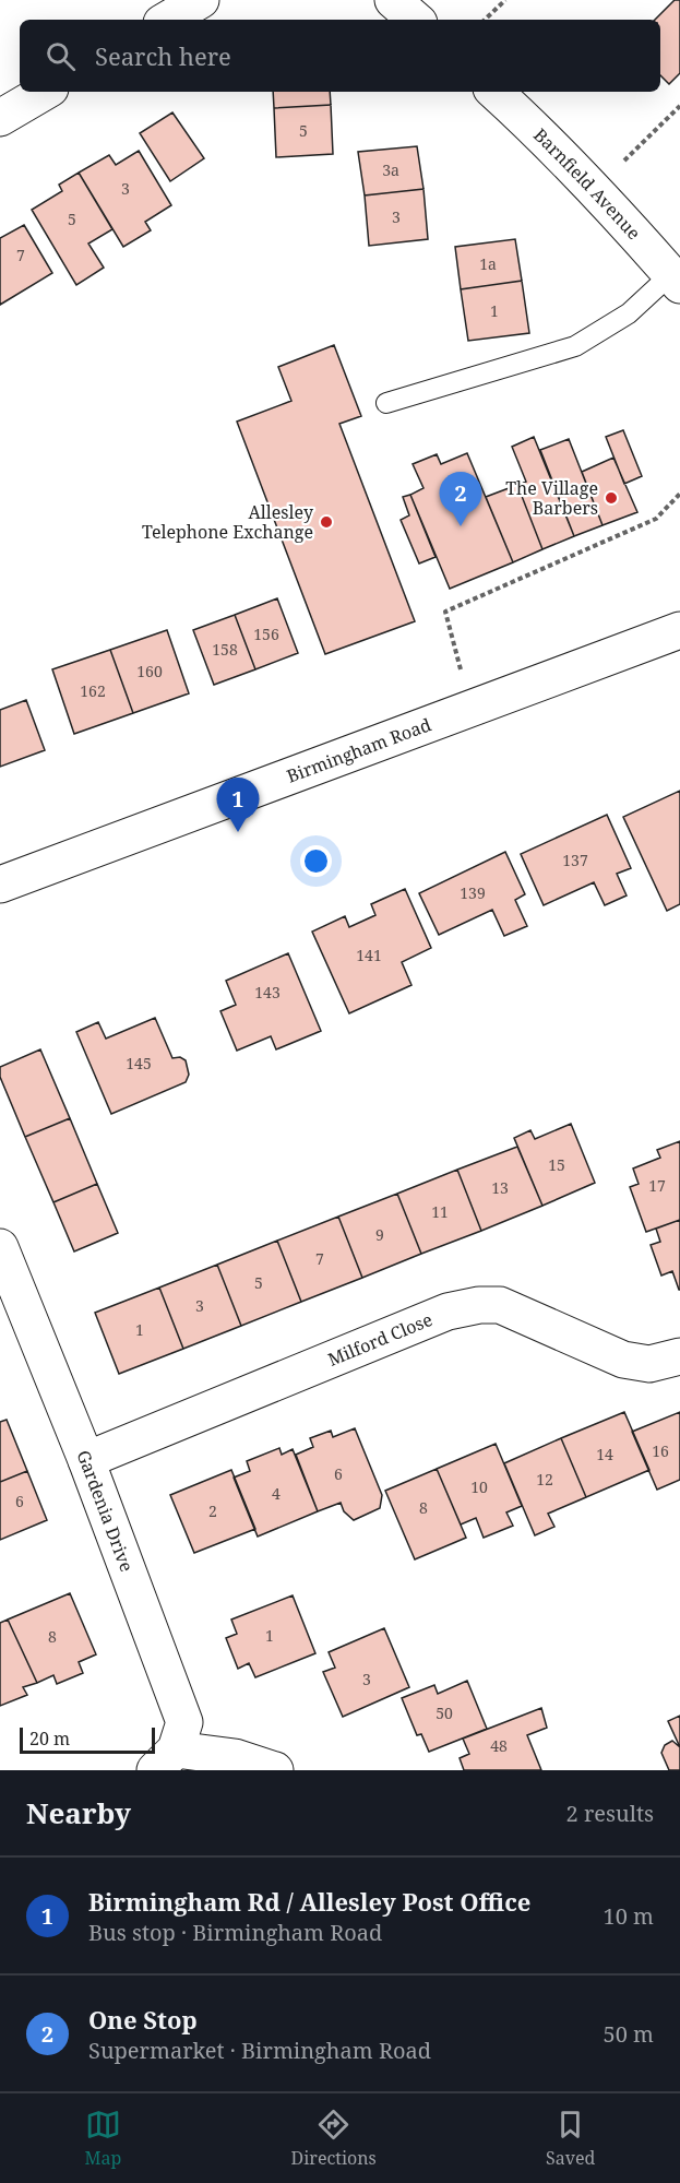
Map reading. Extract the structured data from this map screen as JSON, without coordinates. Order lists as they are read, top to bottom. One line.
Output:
{"streets":{"street":["Barnfield Avenue","Birmingham Road","Milford Close","Gardenia Drive"]},"crossings":[["Milford Close","Gardenia Drive"]],"places":["The Village Barbers","Allesley Telephone Exchange"],"house_numbers":["5","3a","3","3","5","7","1a","1","156","158","160","162","137","139","141","143","145","15","17","13","11","9","7","5","3","1","16","14","6","12","10","4","6","8","2","1","8","3","50","48"],"scale_bar":"20 m","page":{"search":"Search here","pins":["2","1"],"scale":"20 m","heading":["Nearby","2 results"],"list":[{"mark":"1","name":"Birmingham Rd / Allesley Post Office","note":"Bus stop · Birmingham Road","value":"10 m"},{"mark":"2","name":"One Stop","note":"Supermarket · Birmingham Road","value":"50 m"}],"nav":["Map","Directions","Saved"]}}
